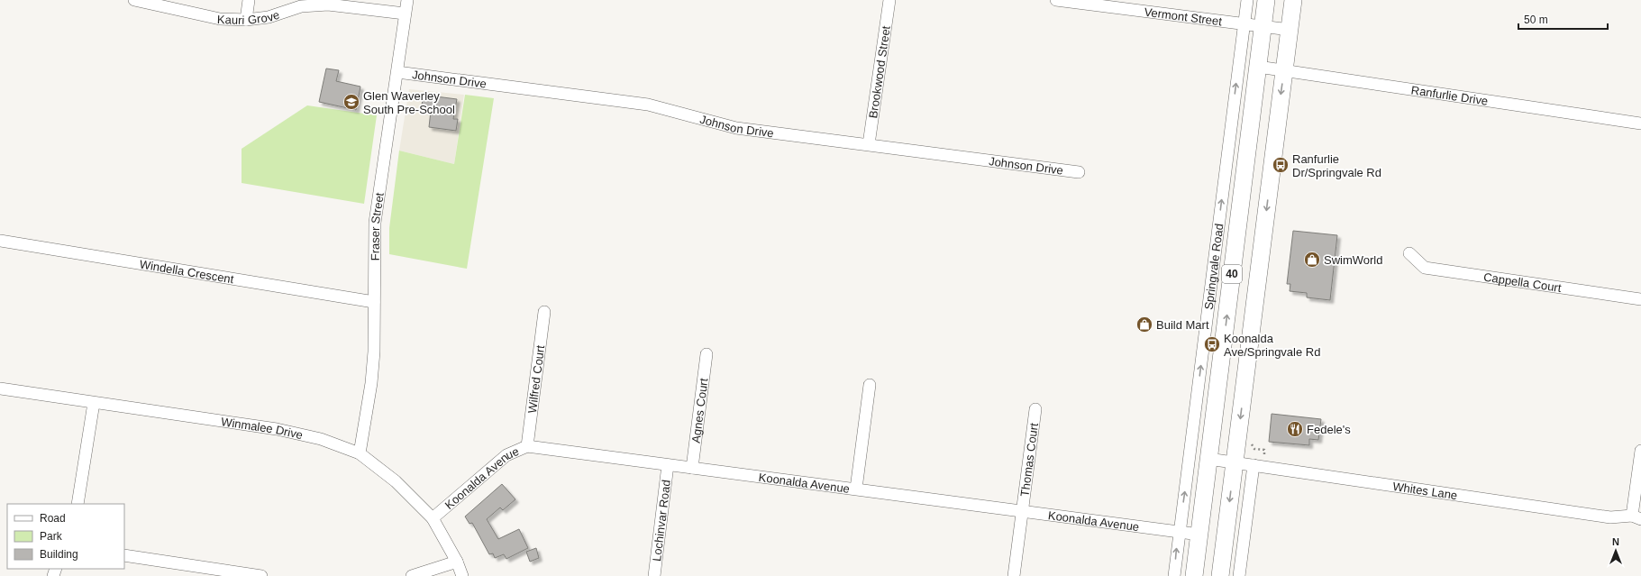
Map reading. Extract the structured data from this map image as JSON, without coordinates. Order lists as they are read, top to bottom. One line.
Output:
{"streets":{"highway":["Springvale Road","40"],"street":["Kauri Grove","Vermont Street","Brookwood Street","Johnson Drive","Ranfurlie Drive","Fraser Street","Windella Crescent","Cappella Court","Wilfred Court","Agnes Court","Winmalee Drive","Thomas Court","Koonalda Avenue","Whites Lane","Lochinvar Road"]},"crossings":[["Kauri Grove","Fraser Street"],["Vermont Street","Springvale Road"],["Vermont Street","40"],["Brookwood Street","Johnson Drive"],["Johnson Drive","Fraser Street"],["Ranfurlie Drive","Springvale Road"],["Ranfurlie Drive","40"],["Fraser Street","Windella Crescent"],["Fraser Street","Winmalee Drive"],["Springvale Road","Koonalda Avenue"],["Springvale Road","Whites Lane"],["40","Whites Lane"],["Wilfred Court","Koonalda Avenue"],["Agnes Court","Koonalda Avenue"],["Winmalee Drive","Koonalda Avenue"],["Thomas Court","Koonalda Avenue"],["Koonalda Avenue","Lochinvar Road"]],"one_way":["Springvale Road"],"places":{"school or university":["Glen Waverley South Pre-School"],"bus stop":["Ranfurlie Dr/Springvale Rd","Koonalda Ave/Springvale Rd"],"shop":["SwimWorld","Build Mart"],"restaurant":["Fedele's"]},"legend":["Road","Park","Building"],"scale_bar":"50 m","north":"top"}
